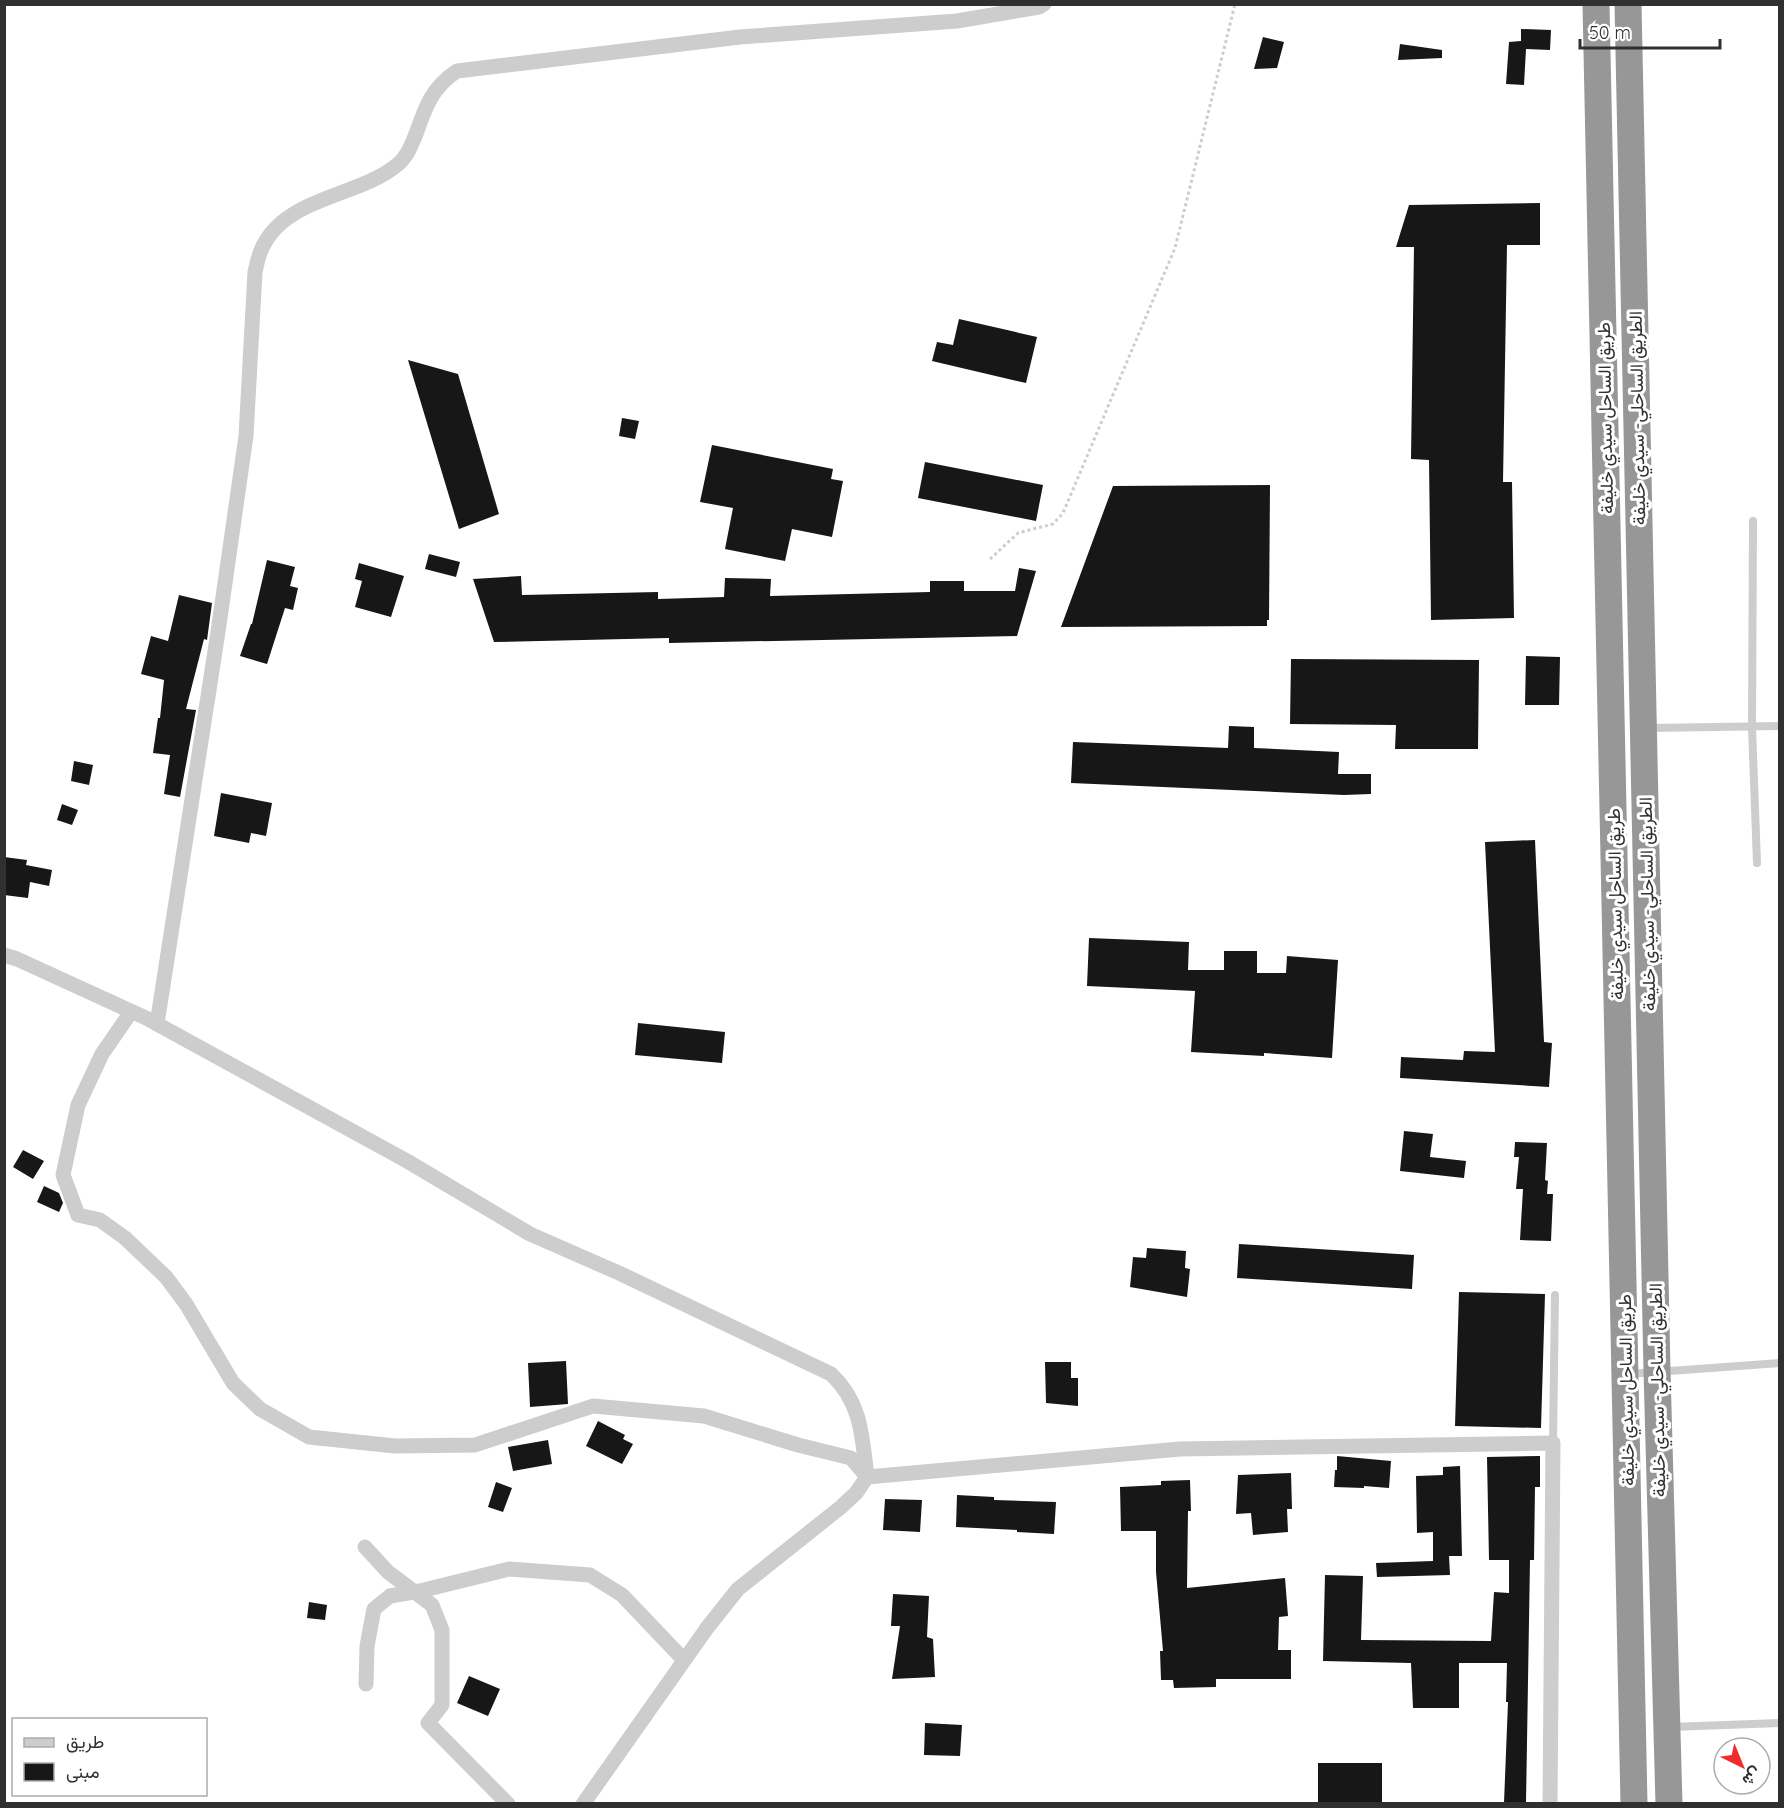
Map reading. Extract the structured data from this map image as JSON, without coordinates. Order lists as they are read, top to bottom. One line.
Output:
{"streets":{"highway":["طريق الساحل سيدي خليفة","الطريق الساحلي- سيدي خليفة"]},"legend":["طريق","مبنى"],"scale_bar":"50 m","north":"bottom right"}
